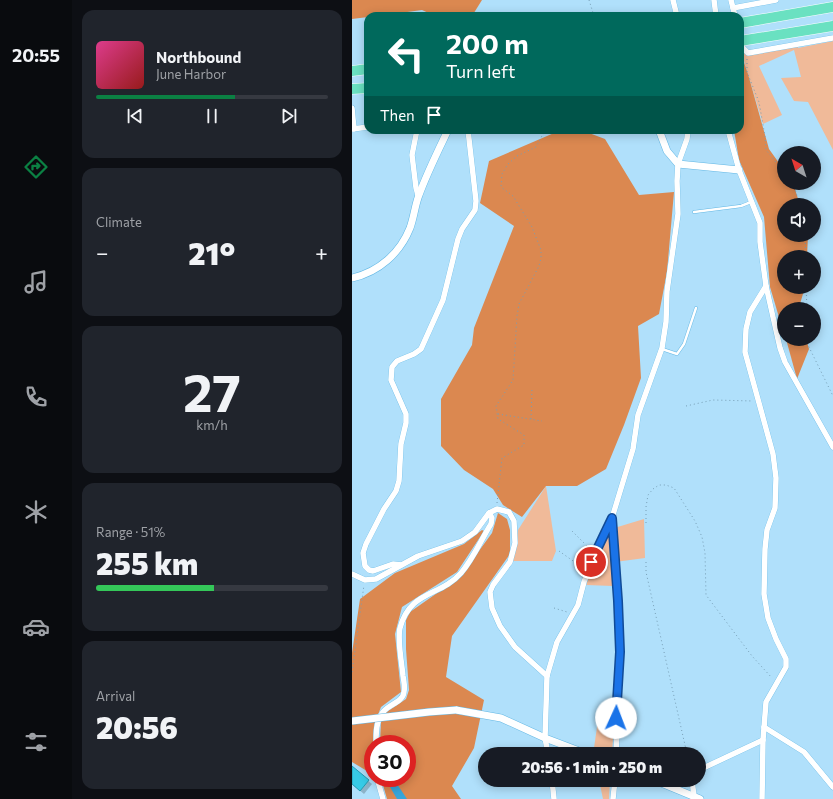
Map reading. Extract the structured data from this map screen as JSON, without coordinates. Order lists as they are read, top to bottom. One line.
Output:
{"north":"top left","page":{"tabs":"20:55","turn":["200 m","Turn left"],"song":["Northbound","June Harbor"],"then":"Then","map_buttons":["+","−"],"tile":["Climate",["27","km/h"],["Range · 51%","255 km"],["Arrival","20:56"]],"heat":["−","21°","+"],"limit":"30","trip":"20:56 · 1 min · 250 m"}}
